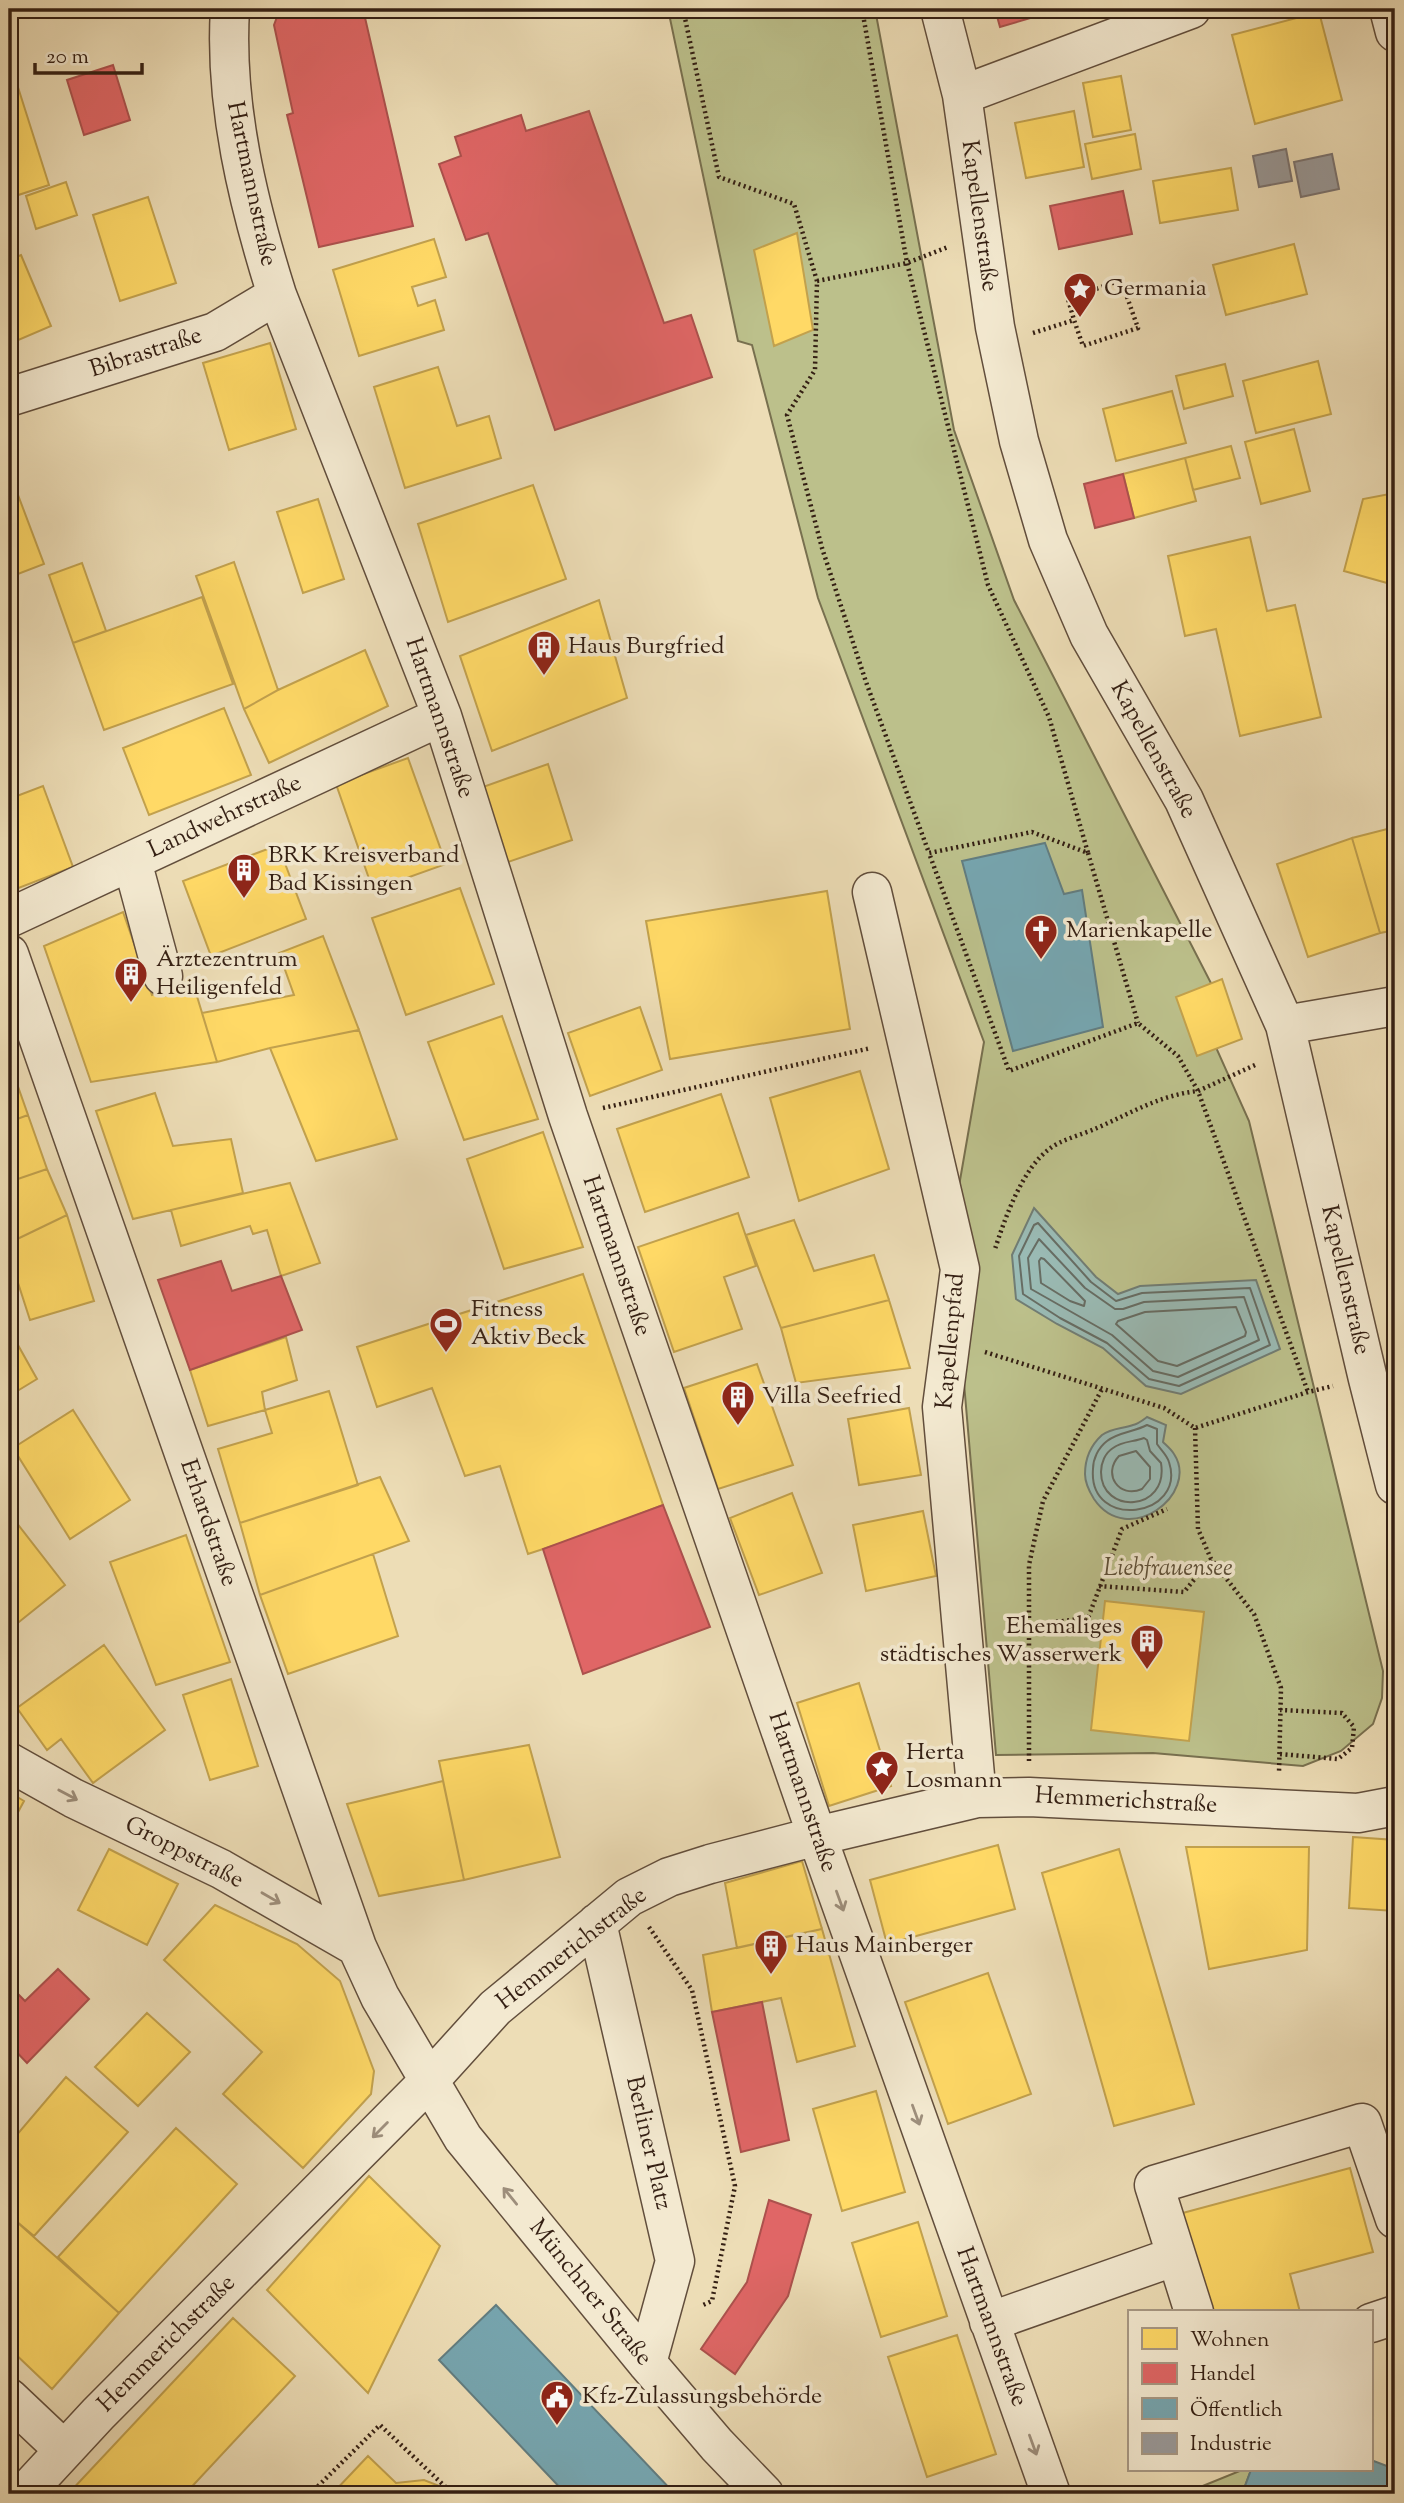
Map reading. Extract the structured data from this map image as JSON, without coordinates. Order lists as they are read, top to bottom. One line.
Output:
{"streets":{"street":["Hartmannstraße","Kapellenstraße","Bibrastraße","Landwehrstraße","Kapellenpfad","Erhardstraße","Hemmerichstraße","Groppstraße","Berliner Platz","Münchner Straße"]},"crossings":[["Hartmannstraße","Bibrastraße"],["Hartmannstraße","Landwehrstraße"],["Hartmannstraße","Hemmerichstraße"],["Kapellenpfad","Hemmerichstraße"],["Erhardstraße","Hemmerichstraße"],["Erhardstraße","Groppstraße"],["Erhardstraße","Münchner Straße"],["Hemmerichstraße","Berliner Platz"],["Hemmerichstraße","Münchner Straße"],["Berliner Platz","Münchner Straße"]],"one_way":["Groppstraße","Münchner Straße"],"parks":["Liebfrauensee"],"places":{"place":["Germania","Herta Losmann"],"building":["Haus Burgfried","BRK Kreisverband Bad Kissingen","Ärztezentrum Heiligenfeld","Villa Seefried","Ehemaliges städtisches Wasserwerk","Haus Mainberger"],"church":["Marienkapelle"],"sports":["Fitness Aktiv Beck"],"public building":["Kfz-Zulassungsbehörde"]},"legend":["Wohnen","Handel","Öffentlich","Industrie"],"scale_bar":"20 m"}
